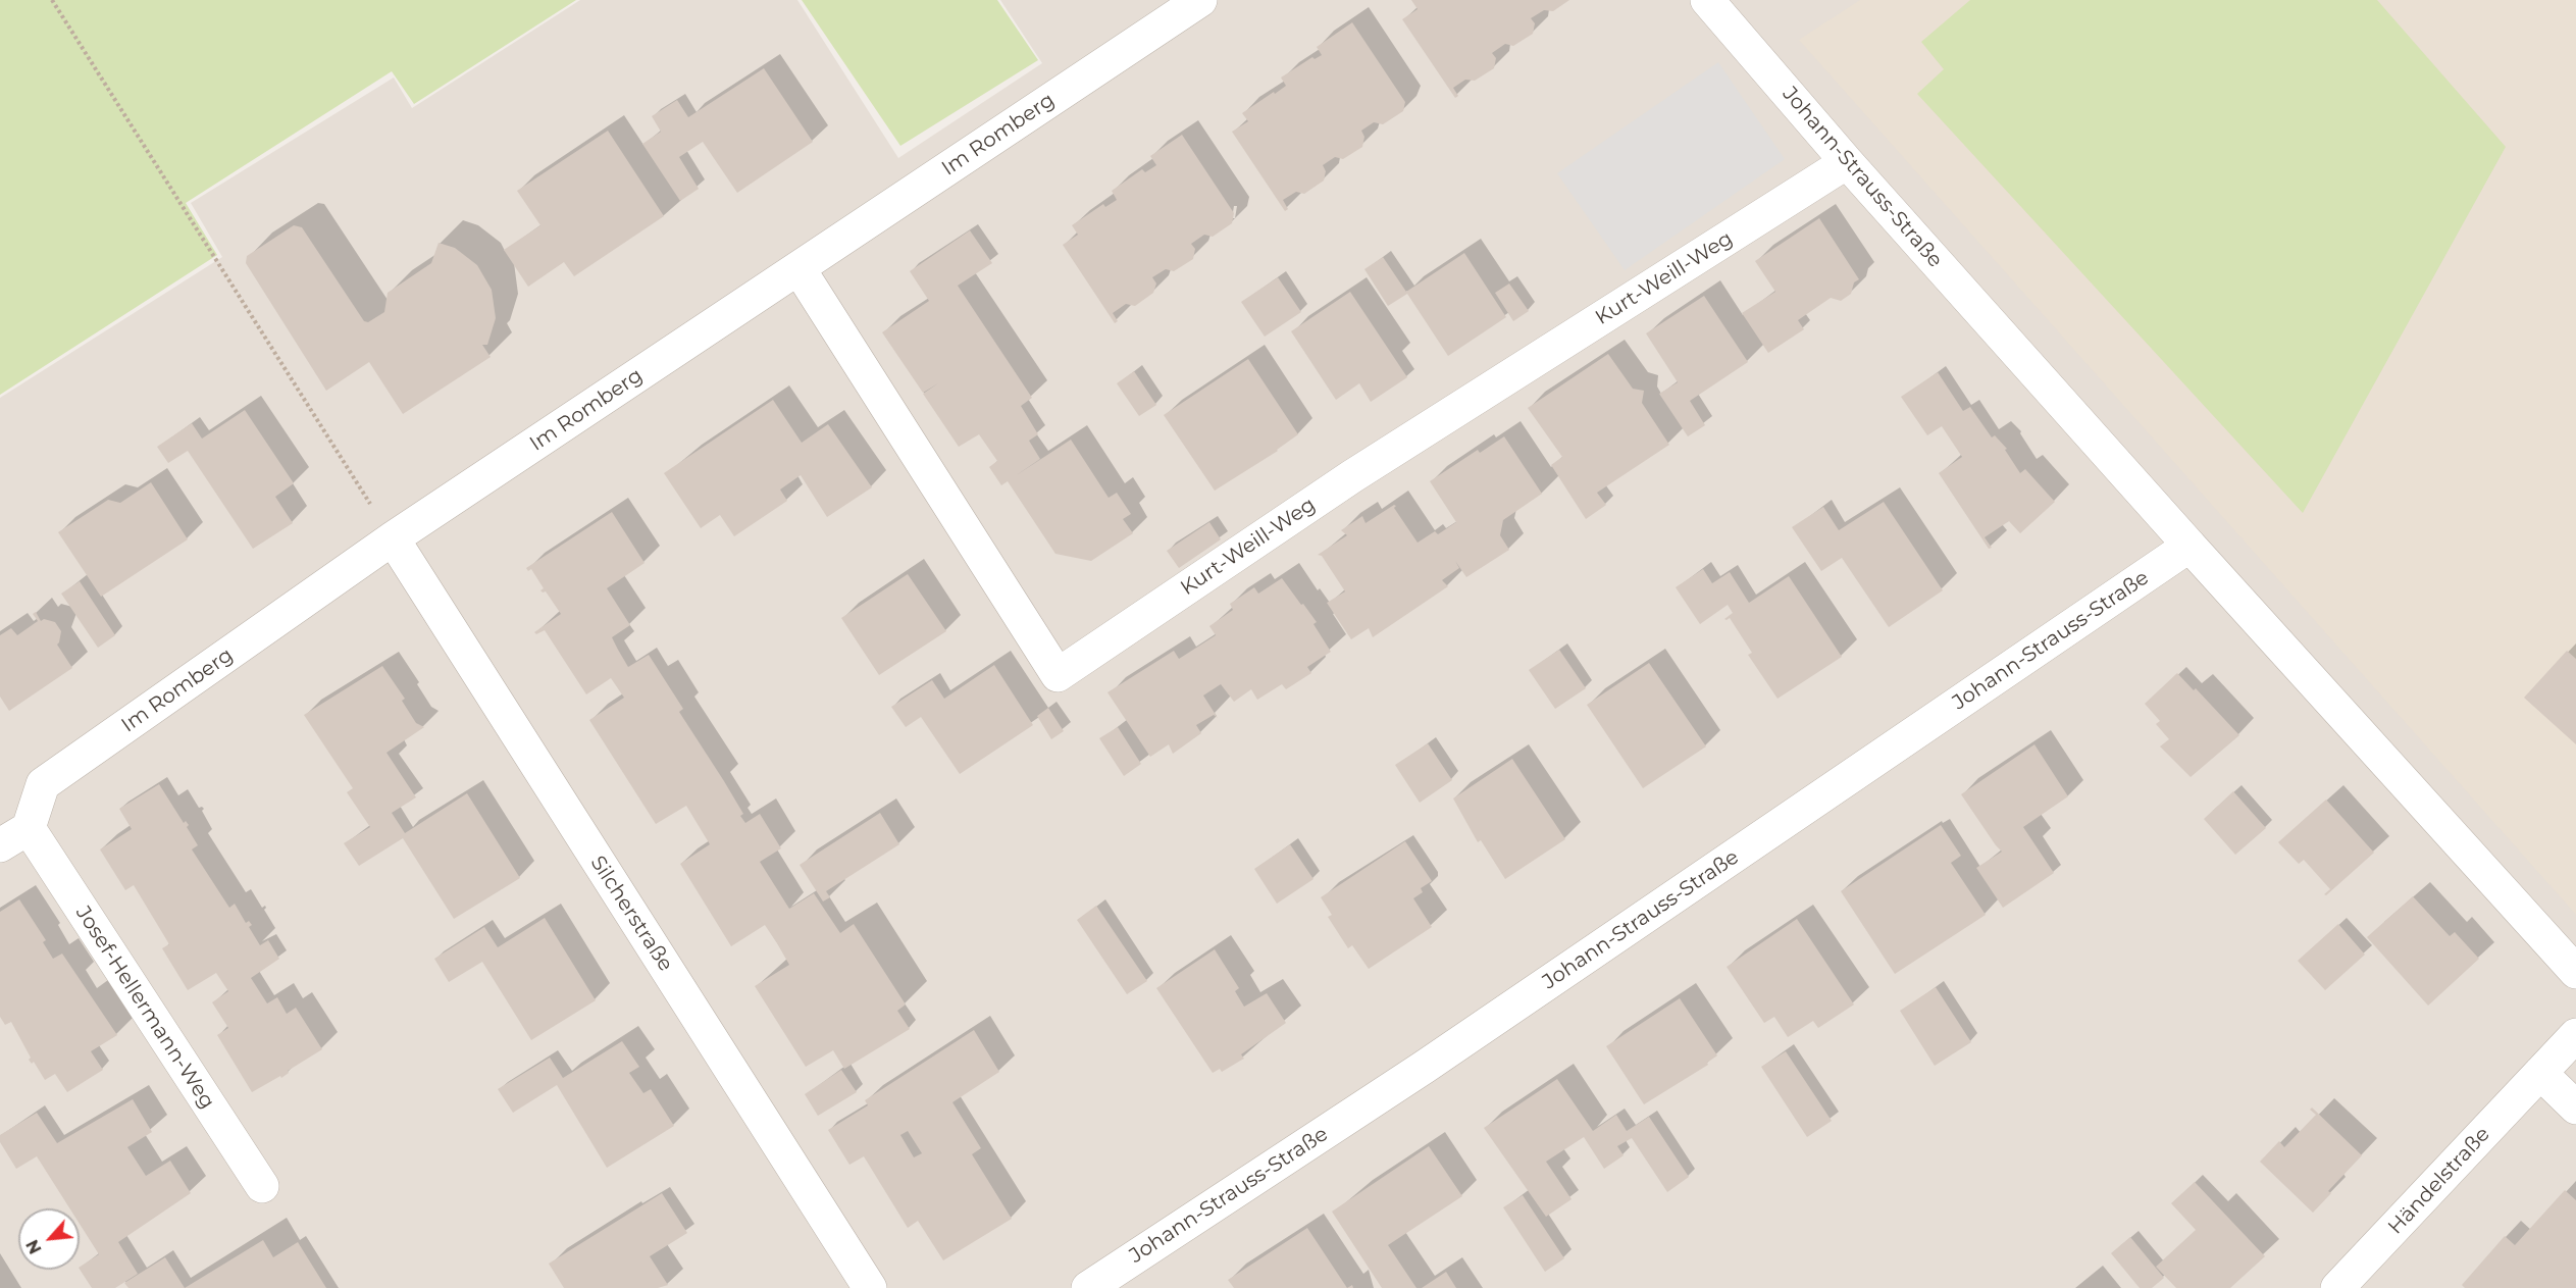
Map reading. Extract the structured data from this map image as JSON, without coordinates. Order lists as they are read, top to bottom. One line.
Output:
{"streets":{"street":["Im Romberg","Johann-Strauss-Straße","Kurt-Weill-Weg","Silcherstraße","Josef-Hellermann-Weg","Händelstraße"]},"crossings":[["Im Romberg","Kurt-Weill-Weg"],["Im Romberg","Silcherstraße"],["Im Romberg","Josef-Hellermann-Weg"],["Johann-Strauss-Straße","Kurt-Weill-Weg"]],"north":"bottom left"}
